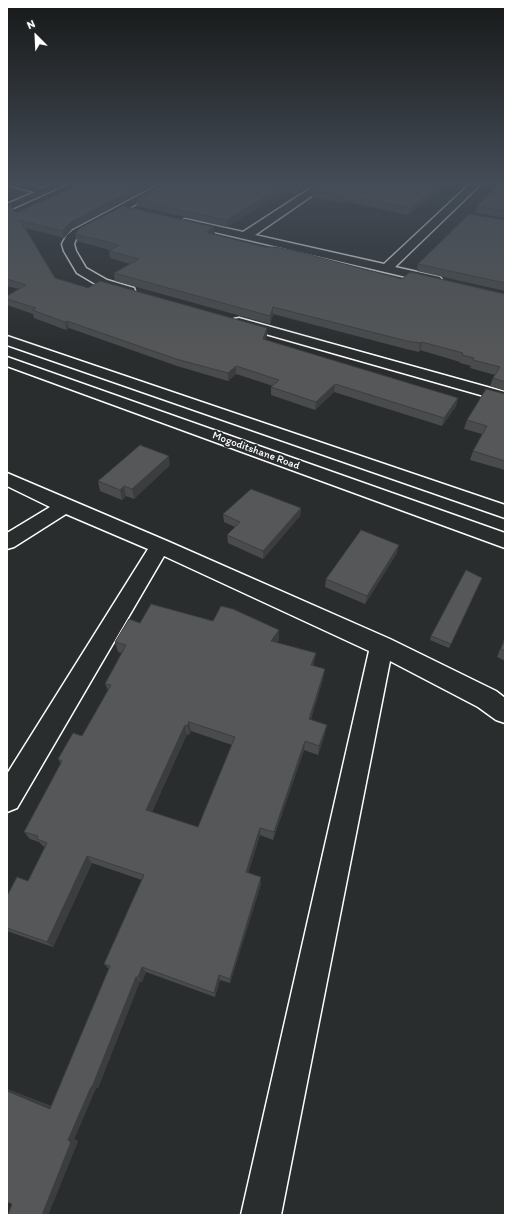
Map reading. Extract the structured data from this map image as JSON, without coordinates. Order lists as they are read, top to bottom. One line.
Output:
{"streets":{"street":["Mogoditshane Road"]},"north":"top left"}
